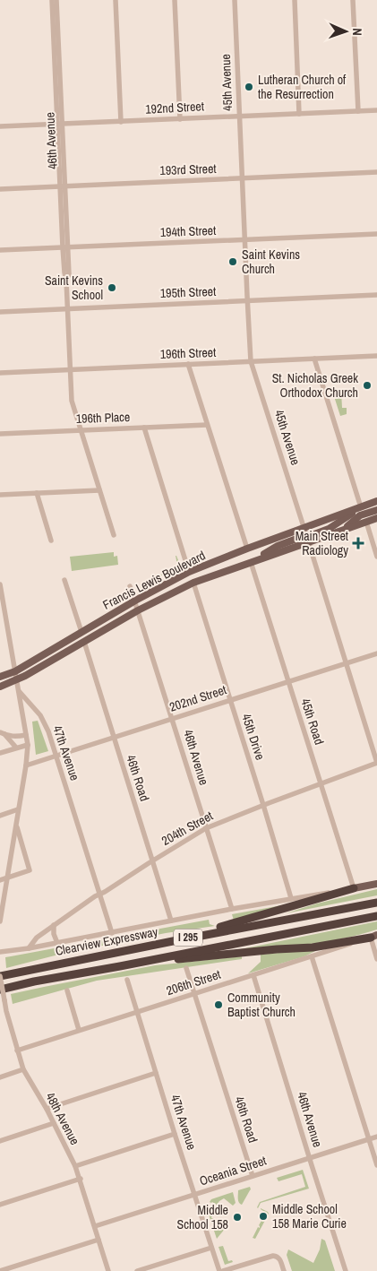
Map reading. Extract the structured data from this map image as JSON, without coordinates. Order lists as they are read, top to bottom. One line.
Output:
{"streets":{"highway":["I 295","Clearview Expressway"],"main road":["Francis Lewis Boulevard"],"street":["45th Avenue","192nd Street","46th Avenue","193rd Street","194th Street","195th Street","196th Street","196th Place","202nd Street","45th Road","45th Drive","47th Avenue","46th Road","204th Street","206th Street","48th Avenue","Oceania Street"]},"crossings":[["45th Avenue","192nd Street"],["45th Avenue","193rd Street"],["45th Avenue","194th Street"],["45th Avenue","195th Street"],["45th Avenue","196th Street"],["45th Avenue","Francis Lewis Boulevard"],["45th Avenue","202nd Street"],["45th Avenue","204th Street"],["192nd Street","46th Avenue"],["46th Avenue","193rd Street"],["46th Avenue","194th Street"],["46th Avenue","195th Street"],["46th Avenue","196th Street"],["46th Avenue","196th Place"],["46th Avenue","Francis Lewis Boulevard"],["46th Avenue","202nd Street"],["46th Avenue","204th Street"],["46th Avenue","Clearview Expressway"],["46th Avenue","206th Street"],["46th Avenue","Oceania Street"],["Francis Lewis Boulevard","45th Road"],["Francis Lewis Boulevard","45th Drive"],["Francis Lewis Boulevard","46th Road"],["202nd Street","45th Road"],["202nd Street","45th Drive"],["202nd Street","47th Avenue"],["202nd Street","46th Road"],["45th Road","204th Street"],["45th Road","Clearview Expressway"],["45th Drive","204th Street"],["45th Drive","Clearview Expressway"],["47th Avenue","204th Street"],["47th Avenue","Clearview Expressway"],["47th Avenue","206th Street"],["47th Avenue","Oceania Street"],["46th Road","204th Street"],["46th Road","Clearview Expressway"],["46th Road","206th Street"],["46th Road","Oceania Street"],["204th Street","Clearview Expressway"],["Clearview Expressway","48th Avenue"],["206th Street","48th Avenue"],["48th Avenue","Oceania Street"]],"places":{"other":["Lutheran Church of the Resurrection","Saint Kevins Church","Saint Kevins School","St. Nicholas Greek Orthodox Church","Community Baptist Church","Middle School 158 Marie Curie","Middle School 158"],"health":["Main Street Radiology"]},"north":"right"}
